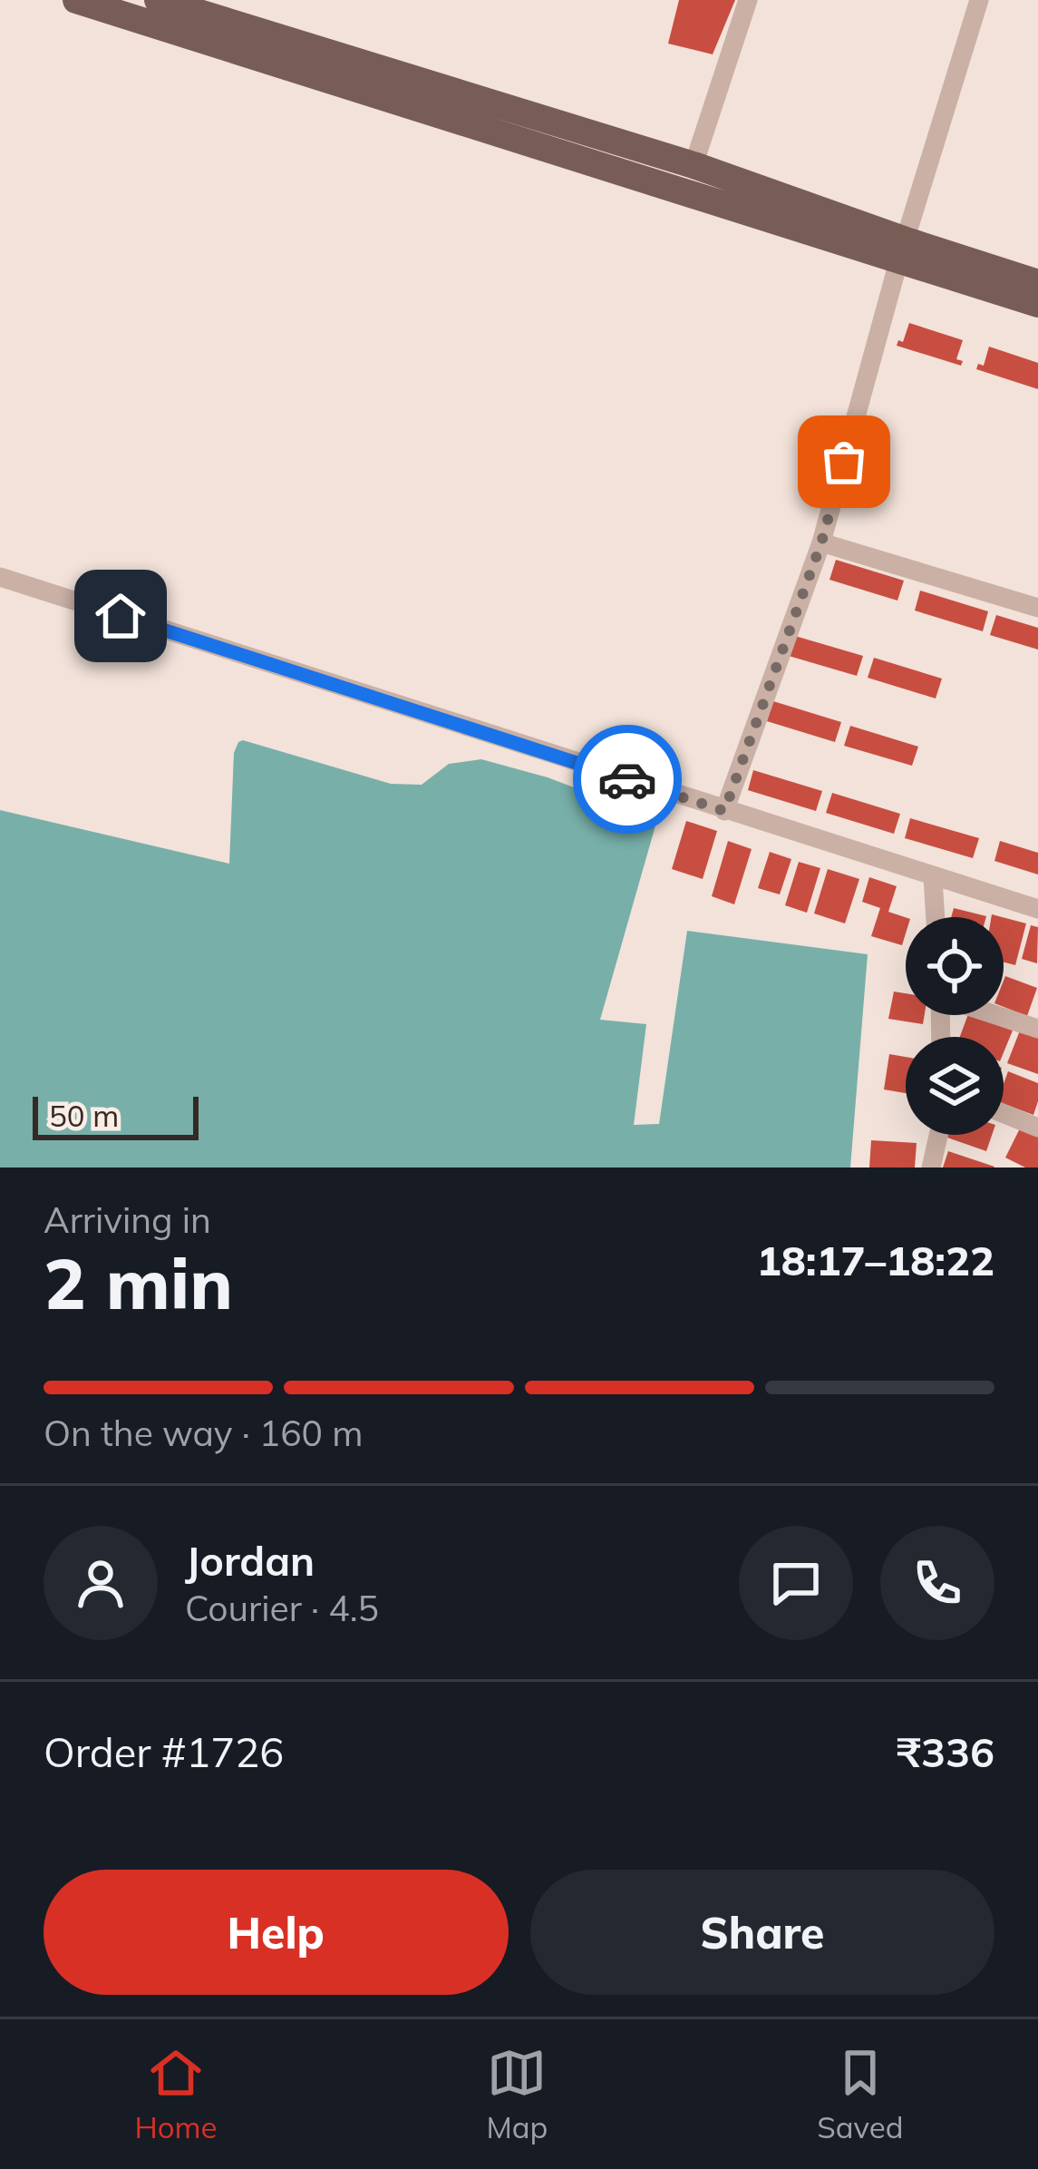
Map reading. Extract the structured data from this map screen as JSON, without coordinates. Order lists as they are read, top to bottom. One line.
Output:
{"scale_bar":"50 m","page":{"scale":"50 m","heading":["2 min","Arriving in","18:17–18:22"],"panel":["Jordan","Courier · 4.5","Order #1726","₹336"],"bar":"On the way · 160 m","buttons":["Help","Share"],"tabs":["Home","Map","Saved"]}}
